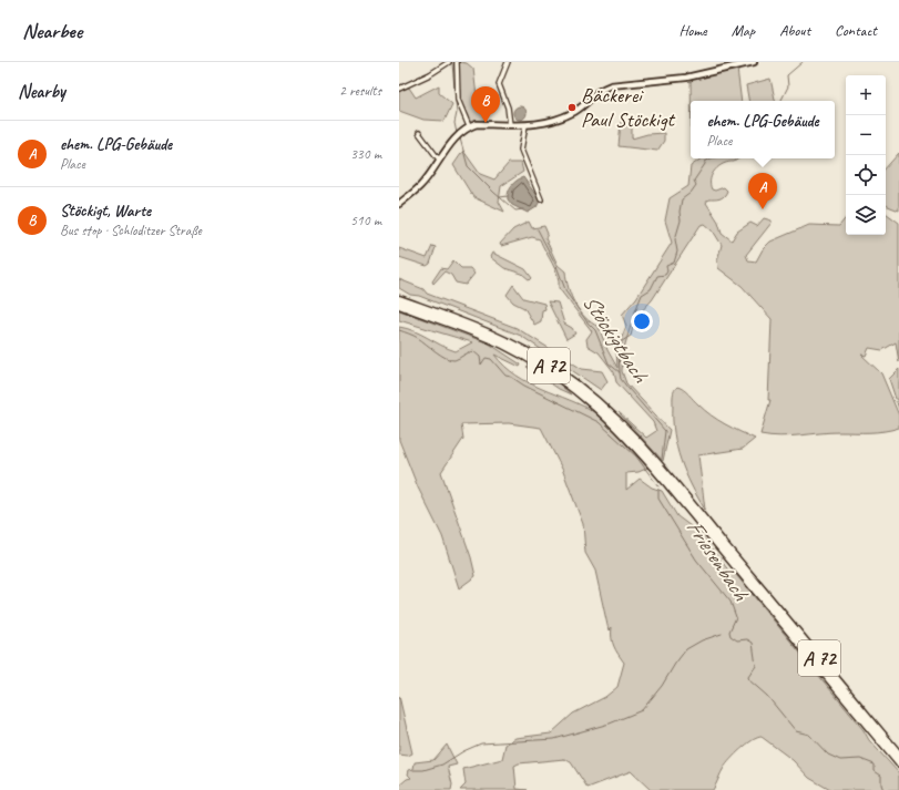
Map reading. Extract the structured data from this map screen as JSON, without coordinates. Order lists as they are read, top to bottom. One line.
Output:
{"streets":{"highway":["A 72"]},"water":["Stöckigtbach","Friesenbach"],"places":["Bäckerei Paul Stöckigt"],"page":{"header":"Nearbee","nav":["Home","Map","About","Contact"],"heading":["Nearby","2 results"],"map_buttons":["+","−"],"pins":["B","A"],"popup":["ehem. LPG-Gebäude","Place"],"list":[{"mark":"A","name":"ehem. LPG-Gebäude","note":"Place","value":"330 m"},{"mark":"B","name":"Stöckigt, Warte","note":"Bus stop · Schloditzer Straße","value":"510 m"}]}}
